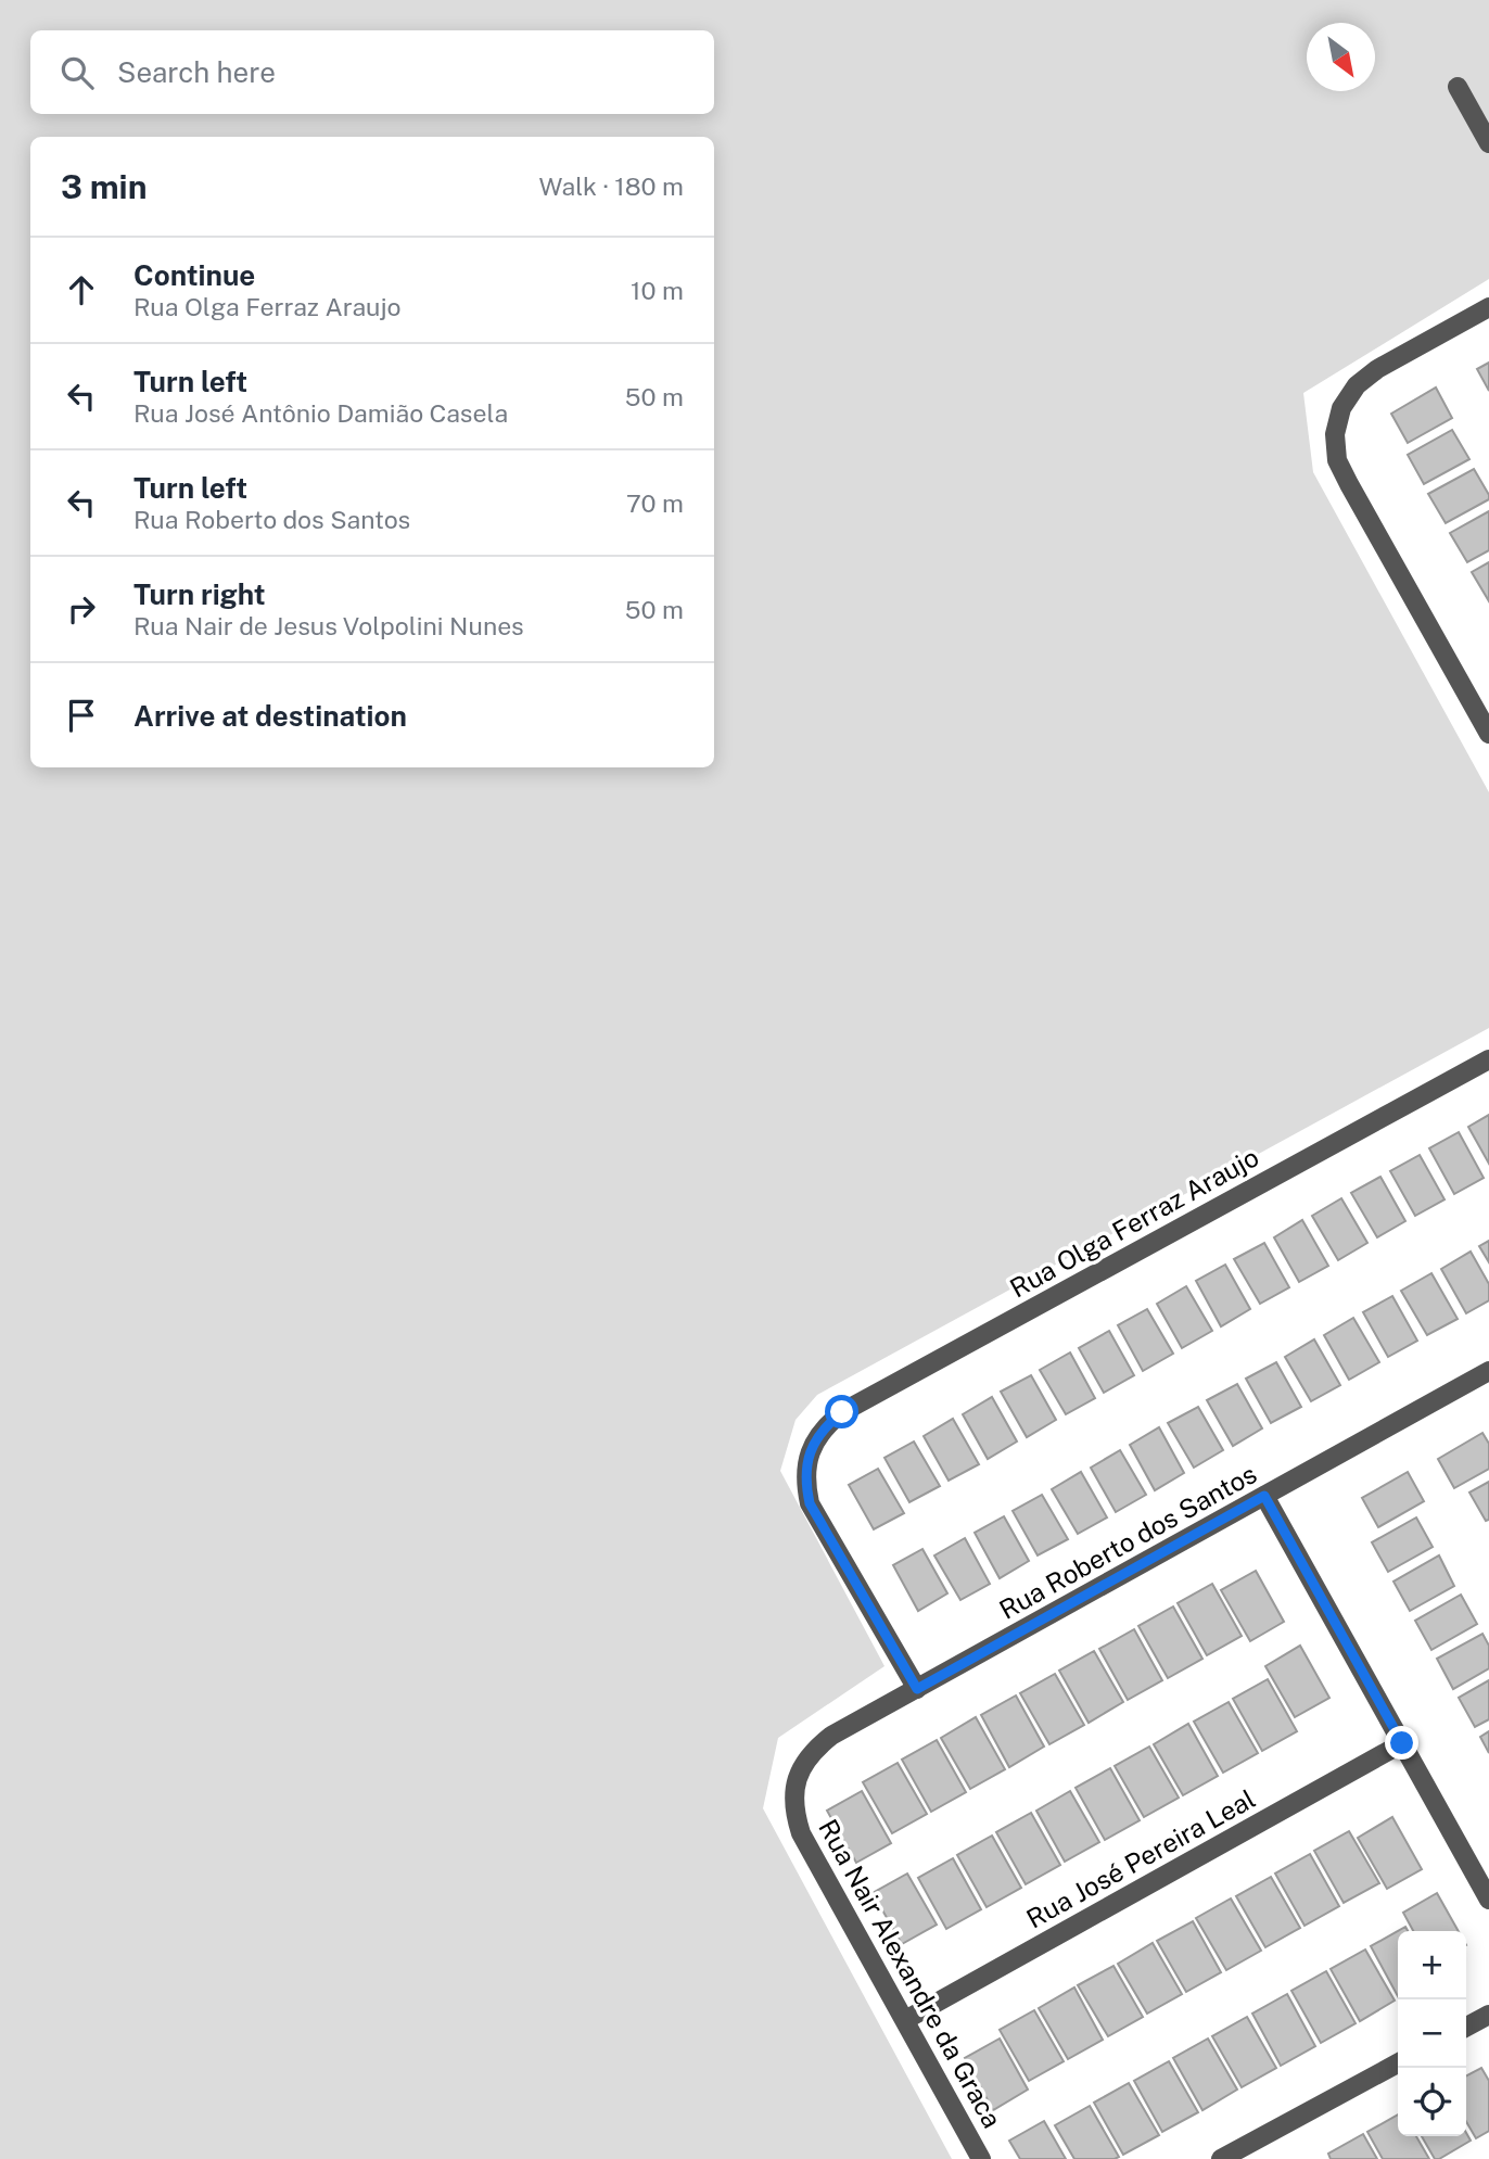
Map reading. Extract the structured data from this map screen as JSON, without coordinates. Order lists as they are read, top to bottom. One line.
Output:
{"streets":{"street":["Rua Olga Ferraz Araujo","Rua Roberto dos Santos","Rua José Pereira Leal","Rua Nair Alexandre da Graca"]},"crossings":[["Rua Olga Ferraz Araujo","Rua Roberto dos Santos"],["Rua Roberto dos Santos","Rua Nair Alexandre da Graca"],["Rua José Pereira Leal","Rua Nair Alexandre da Graca"]],"north":"bottom right","page":{"search":"Search here","heading":["3 min","Walk · 180 m"],"list":[["Continue","Rua Olga Ferraz Araujo","10 m"],["Turn left","Rua José Antônio Damião Casela","50 m"],["Turn left","Rua Roberto dos Santos","70 m"],["Turn right","Rua Nair de Jesus Volpolini Nunes","50 m"],"Arrive at destination"],"map_buttons":["+","−"]}}
